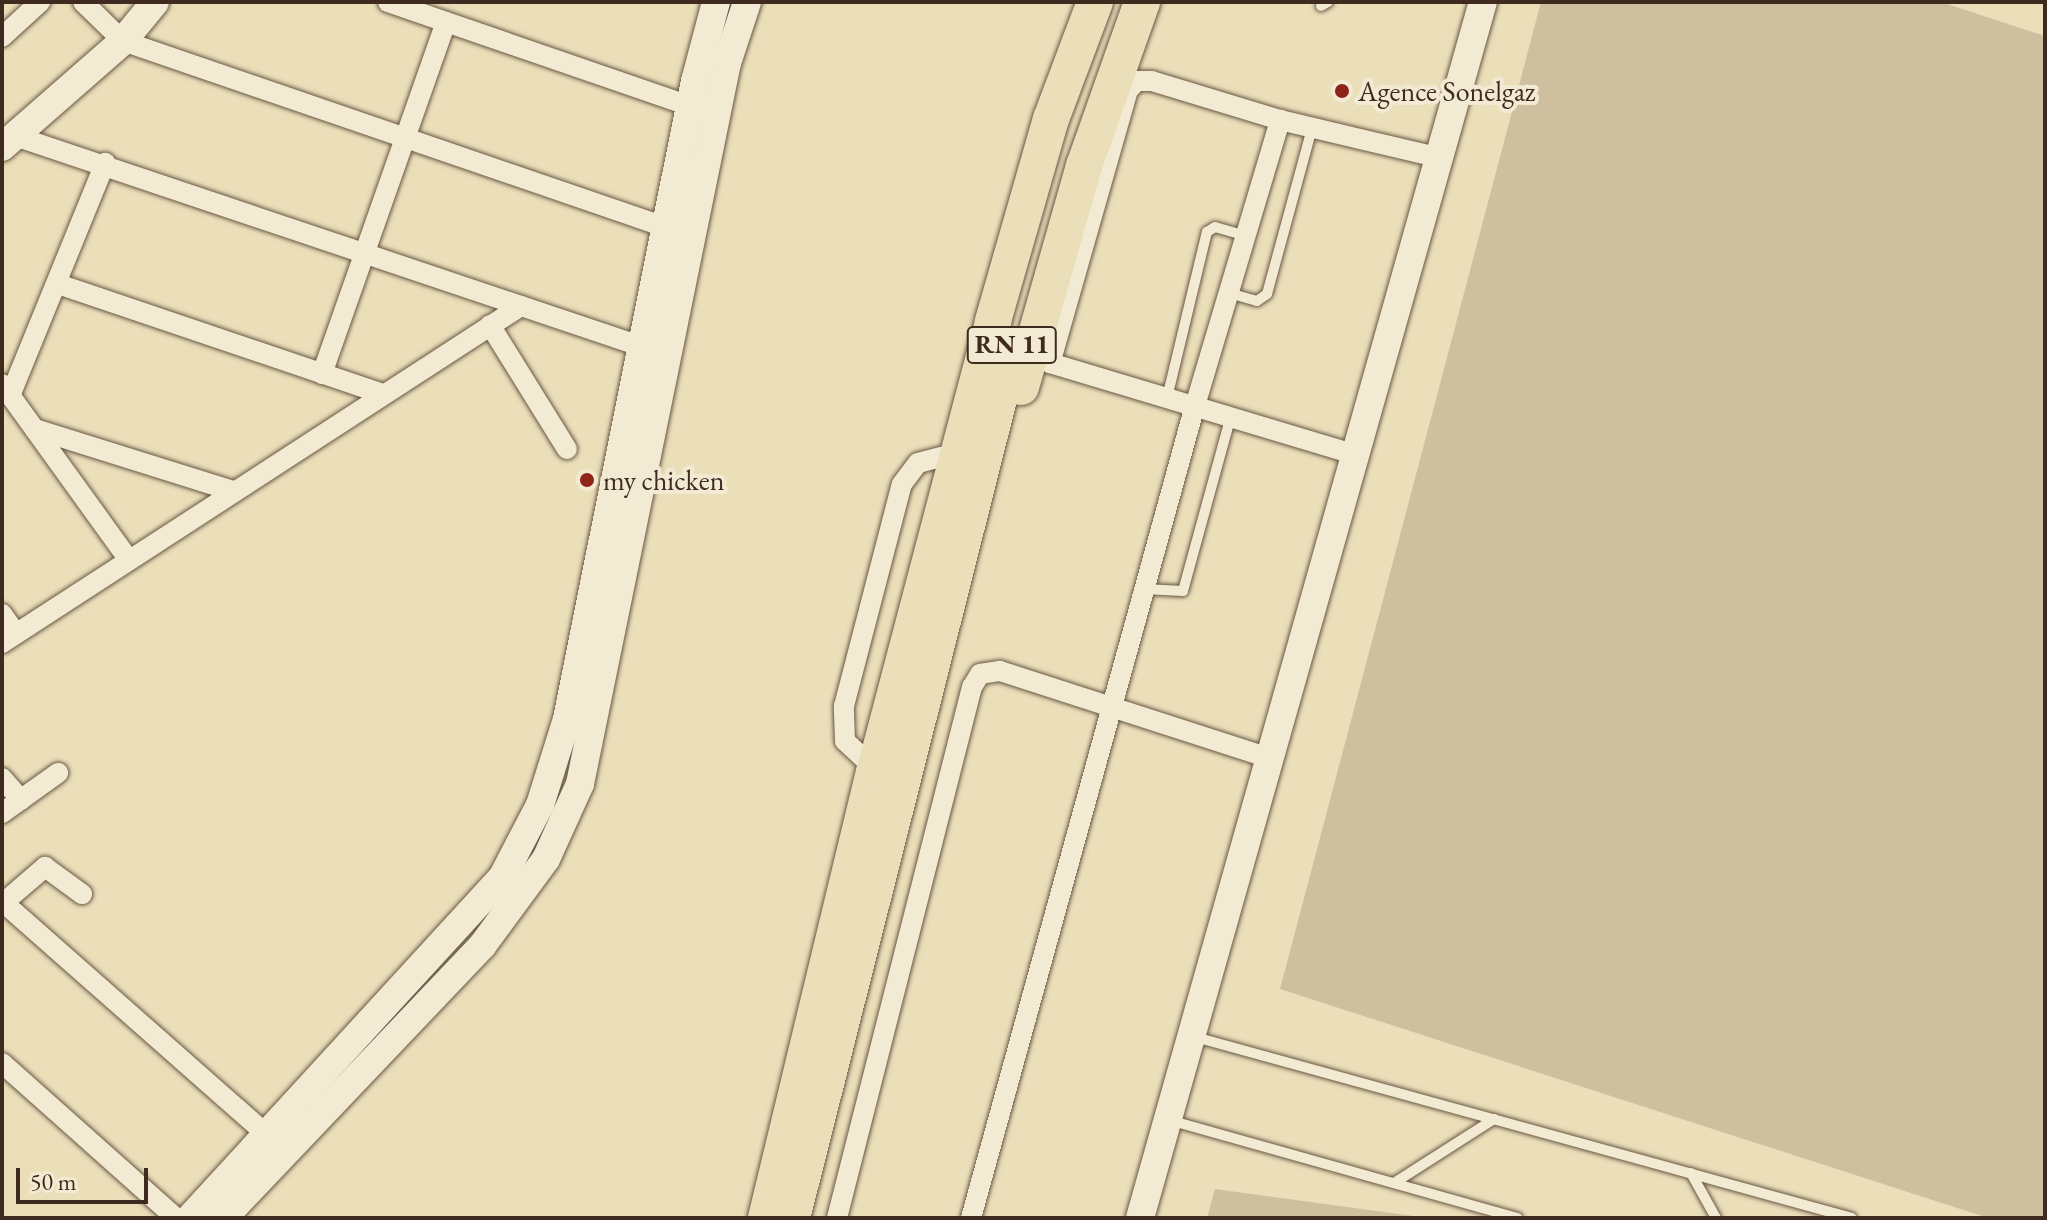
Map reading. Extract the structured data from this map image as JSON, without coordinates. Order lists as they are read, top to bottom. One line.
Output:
{"streets":{"highway":["RN 11"]},"places":["Agence Sonelgaz","my chicken"],"scale_bar":"50 m"}
